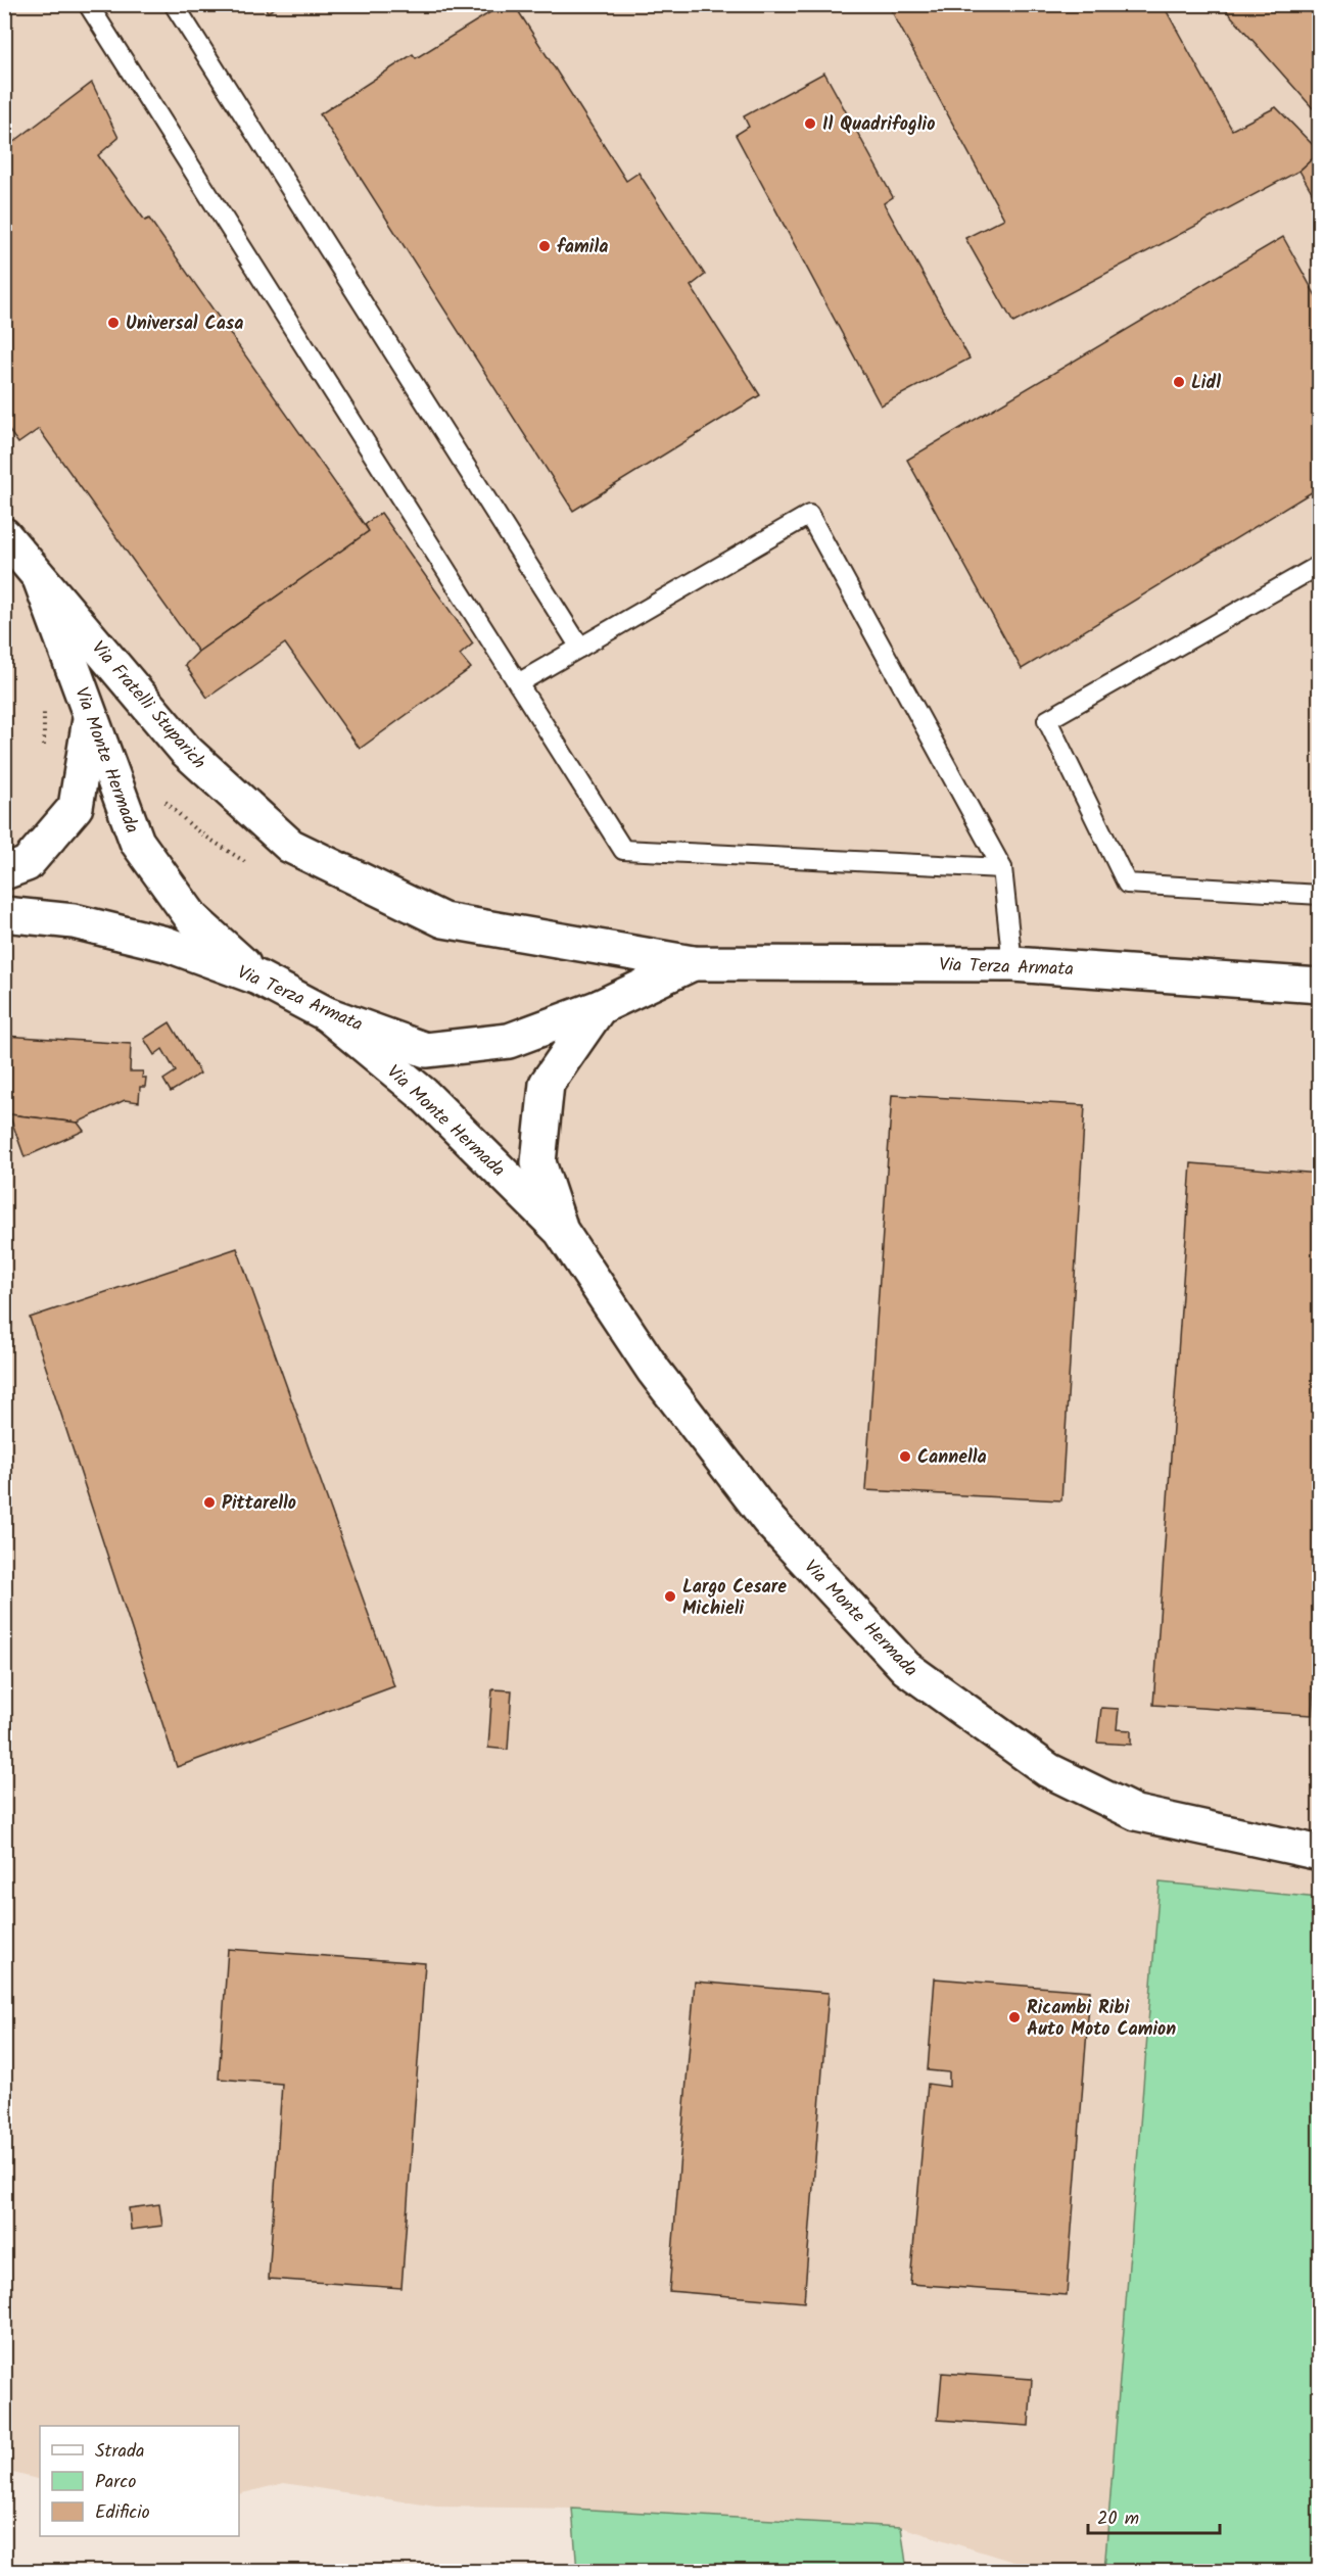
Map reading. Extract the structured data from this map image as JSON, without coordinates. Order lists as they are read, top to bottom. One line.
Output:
{"streets":{"street":["Via Fratelli Stuparich","Via Monte Hermada","Via Terza Armata"]},"crossings":[["Via Fratelli Stuparich","Via Monte Hermada"],["Via Fratelli Stuparich","Via Terza Armata"],["Via Monte Hermada","Via Terza Armata"]],"places":["Il Quadrifoglio","famila","Universal Casa","Lidl","Cannella","Pittarello","Largo Cesare Michieli","Ricambi Ribi Auto Moto Camion"],"legend":["Strada","Parco","Edificio"],"scale_bar":"20 m"}
